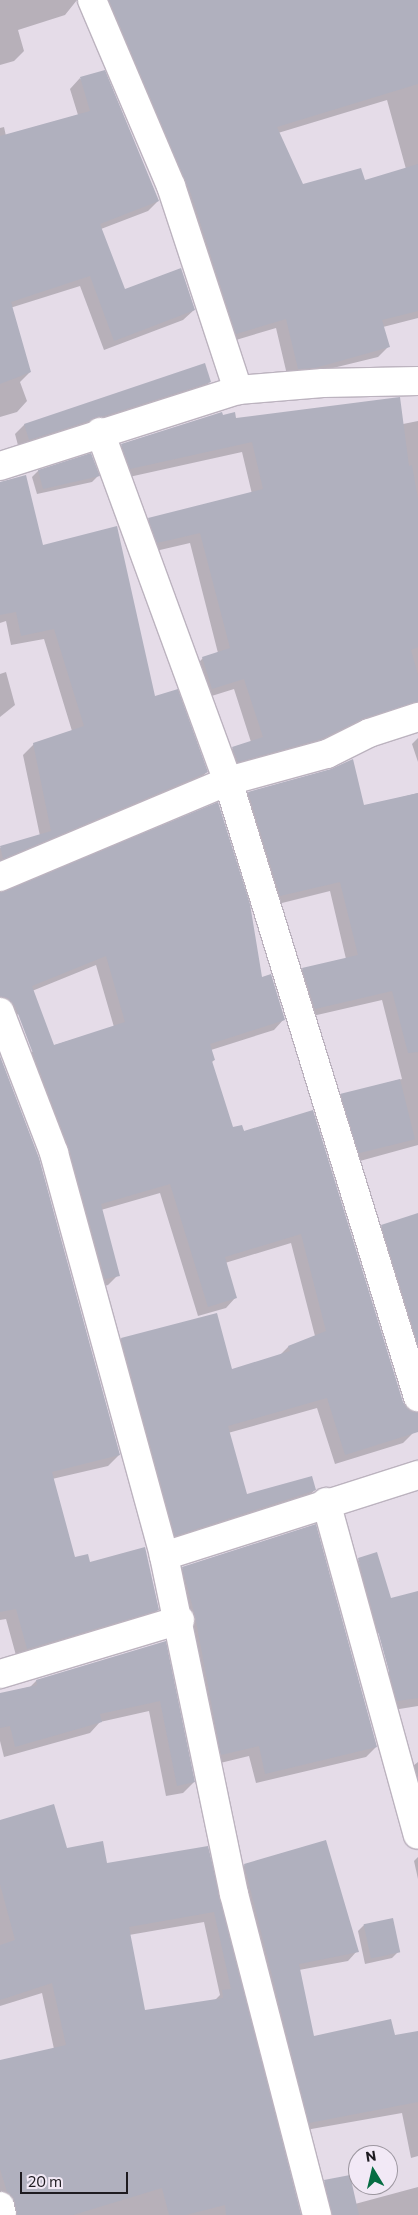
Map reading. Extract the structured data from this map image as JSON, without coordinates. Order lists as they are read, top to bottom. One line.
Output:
{"scale_bar":"20 m","north":"top"}
